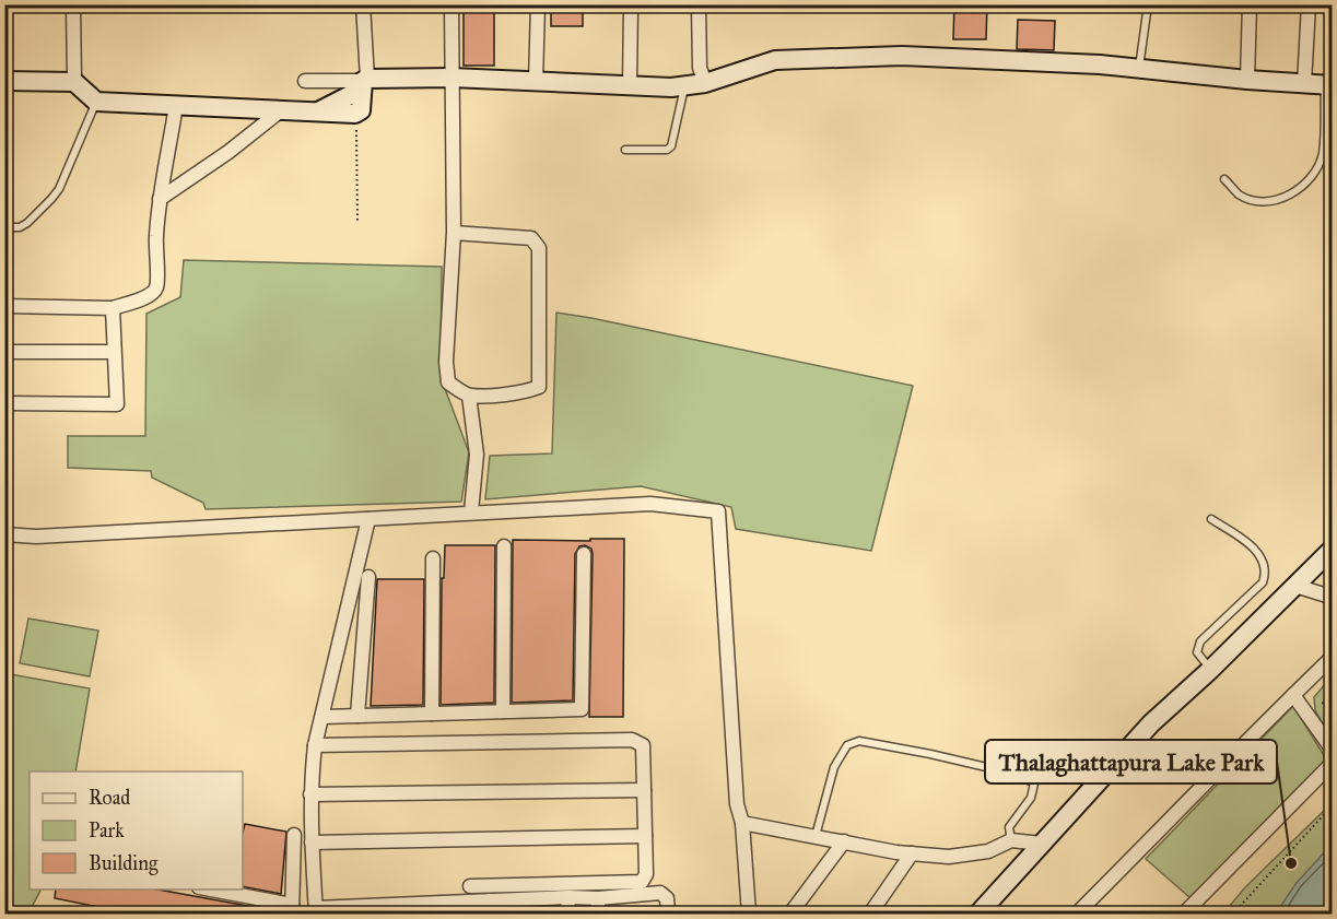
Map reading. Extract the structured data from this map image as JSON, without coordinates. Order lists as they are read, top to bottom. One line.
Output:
{"places":["Thalaghattapura Lake Park"],"legend":["Road","Park","Building"]}
